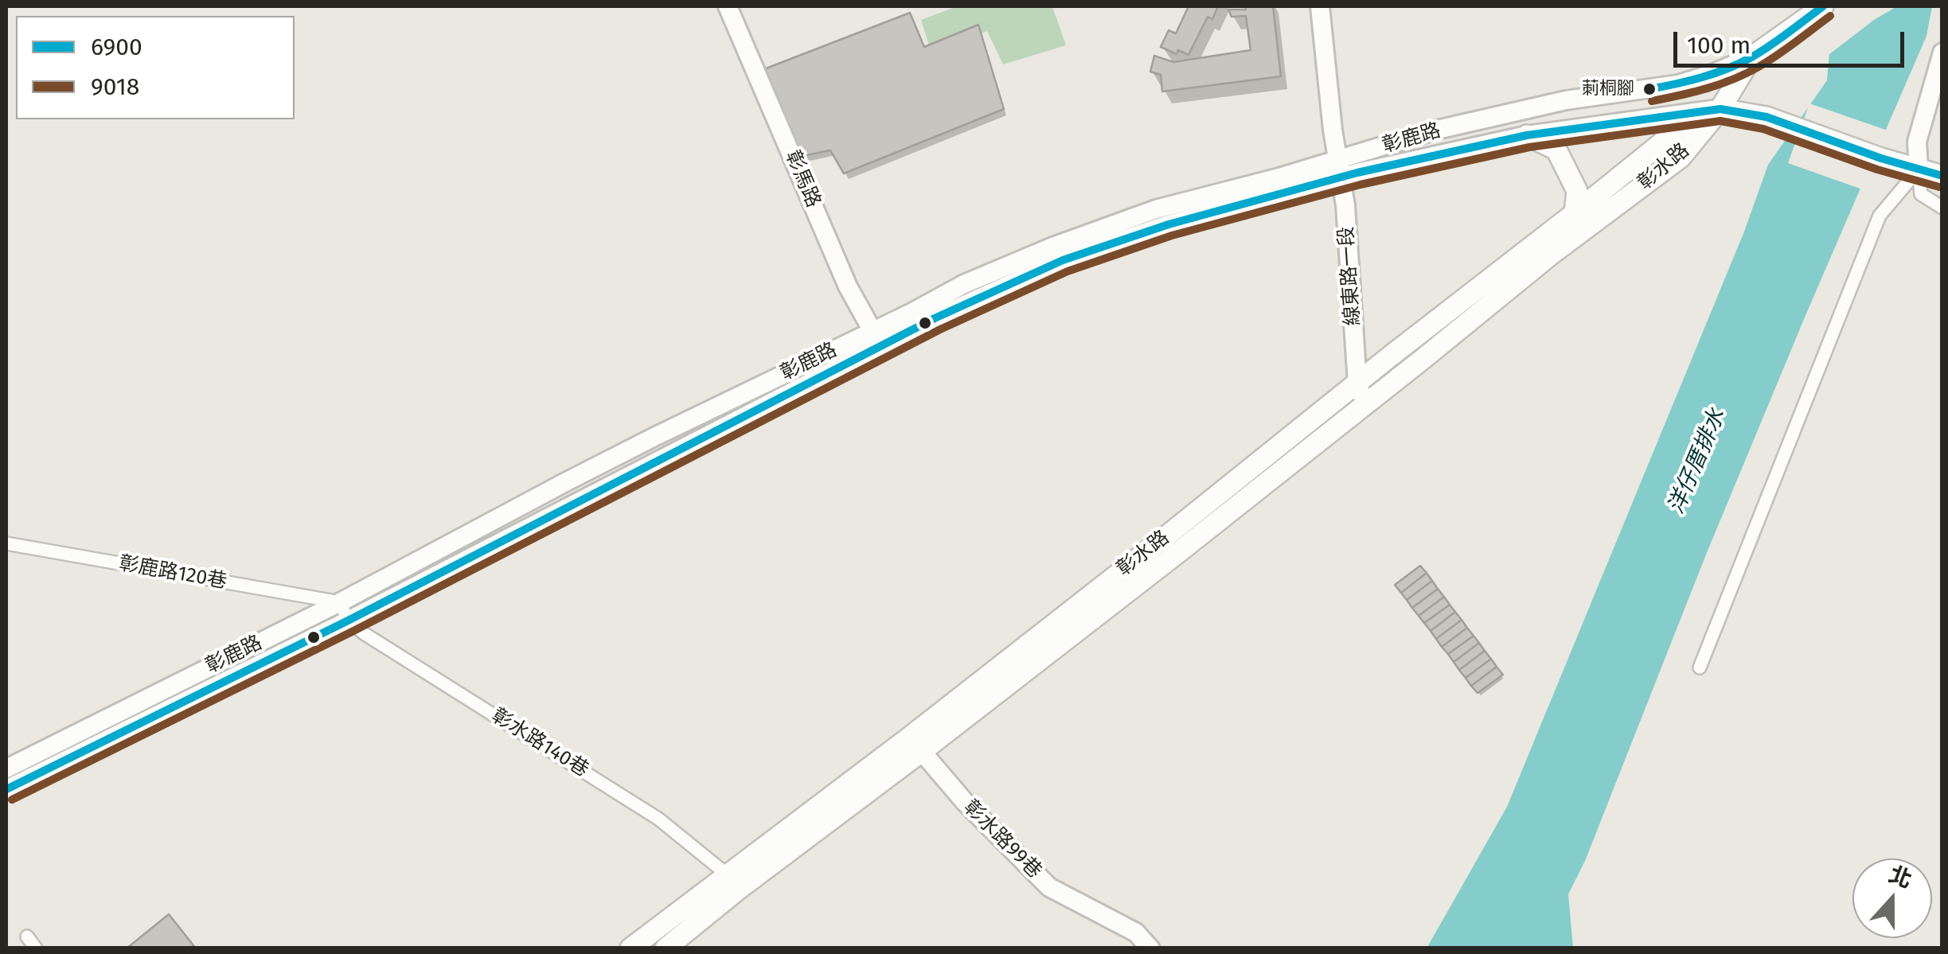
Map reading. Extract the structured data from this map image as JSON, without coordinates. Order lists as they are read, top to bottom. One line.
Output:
{"streets":{"main road":["彰鹿路","彰水路","彰馬路","線東路一段","彰水路99巷"],"street":["彰鹿路120巷","彰水路140巷"]},"crossings":[["彰鹿路","彰水路"],["彰鹿路","彰馬路"],["彰鹿路","線東路一段"],["彰鹿路","彰鹿路120巷"],["彰鹿路","彰水路140巷"],["彰水路","線東路一段"],["彰水路","彰水路140巷"],["彰水路","彰水路99巷"],["彰鹿路120巷","彰水路140巷"]],"water":["洋仔厝排水"],"places":["莿桐腳"],"lines":["transit line 6900","transit line 9018"],"legend":["6900","9018"],"scale_bar":"100 m","north":"top"}
